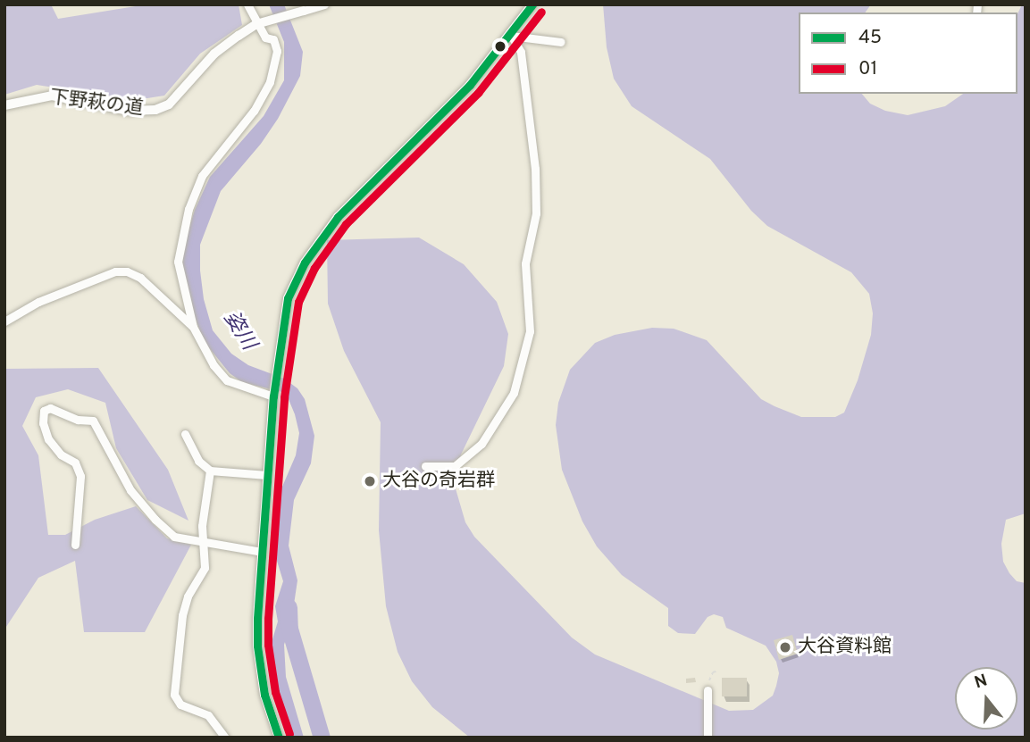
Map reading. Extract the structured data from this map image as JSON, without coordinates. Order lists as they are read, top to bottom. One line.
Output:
{"streets":{"street":["下野萩の道"]},"water":["姿川"],"places":["大谷の奇岩群","大谷資料館"],"lines":["transit line 45","transit line 01"],"legend":["45","01"],"north":"top"}
